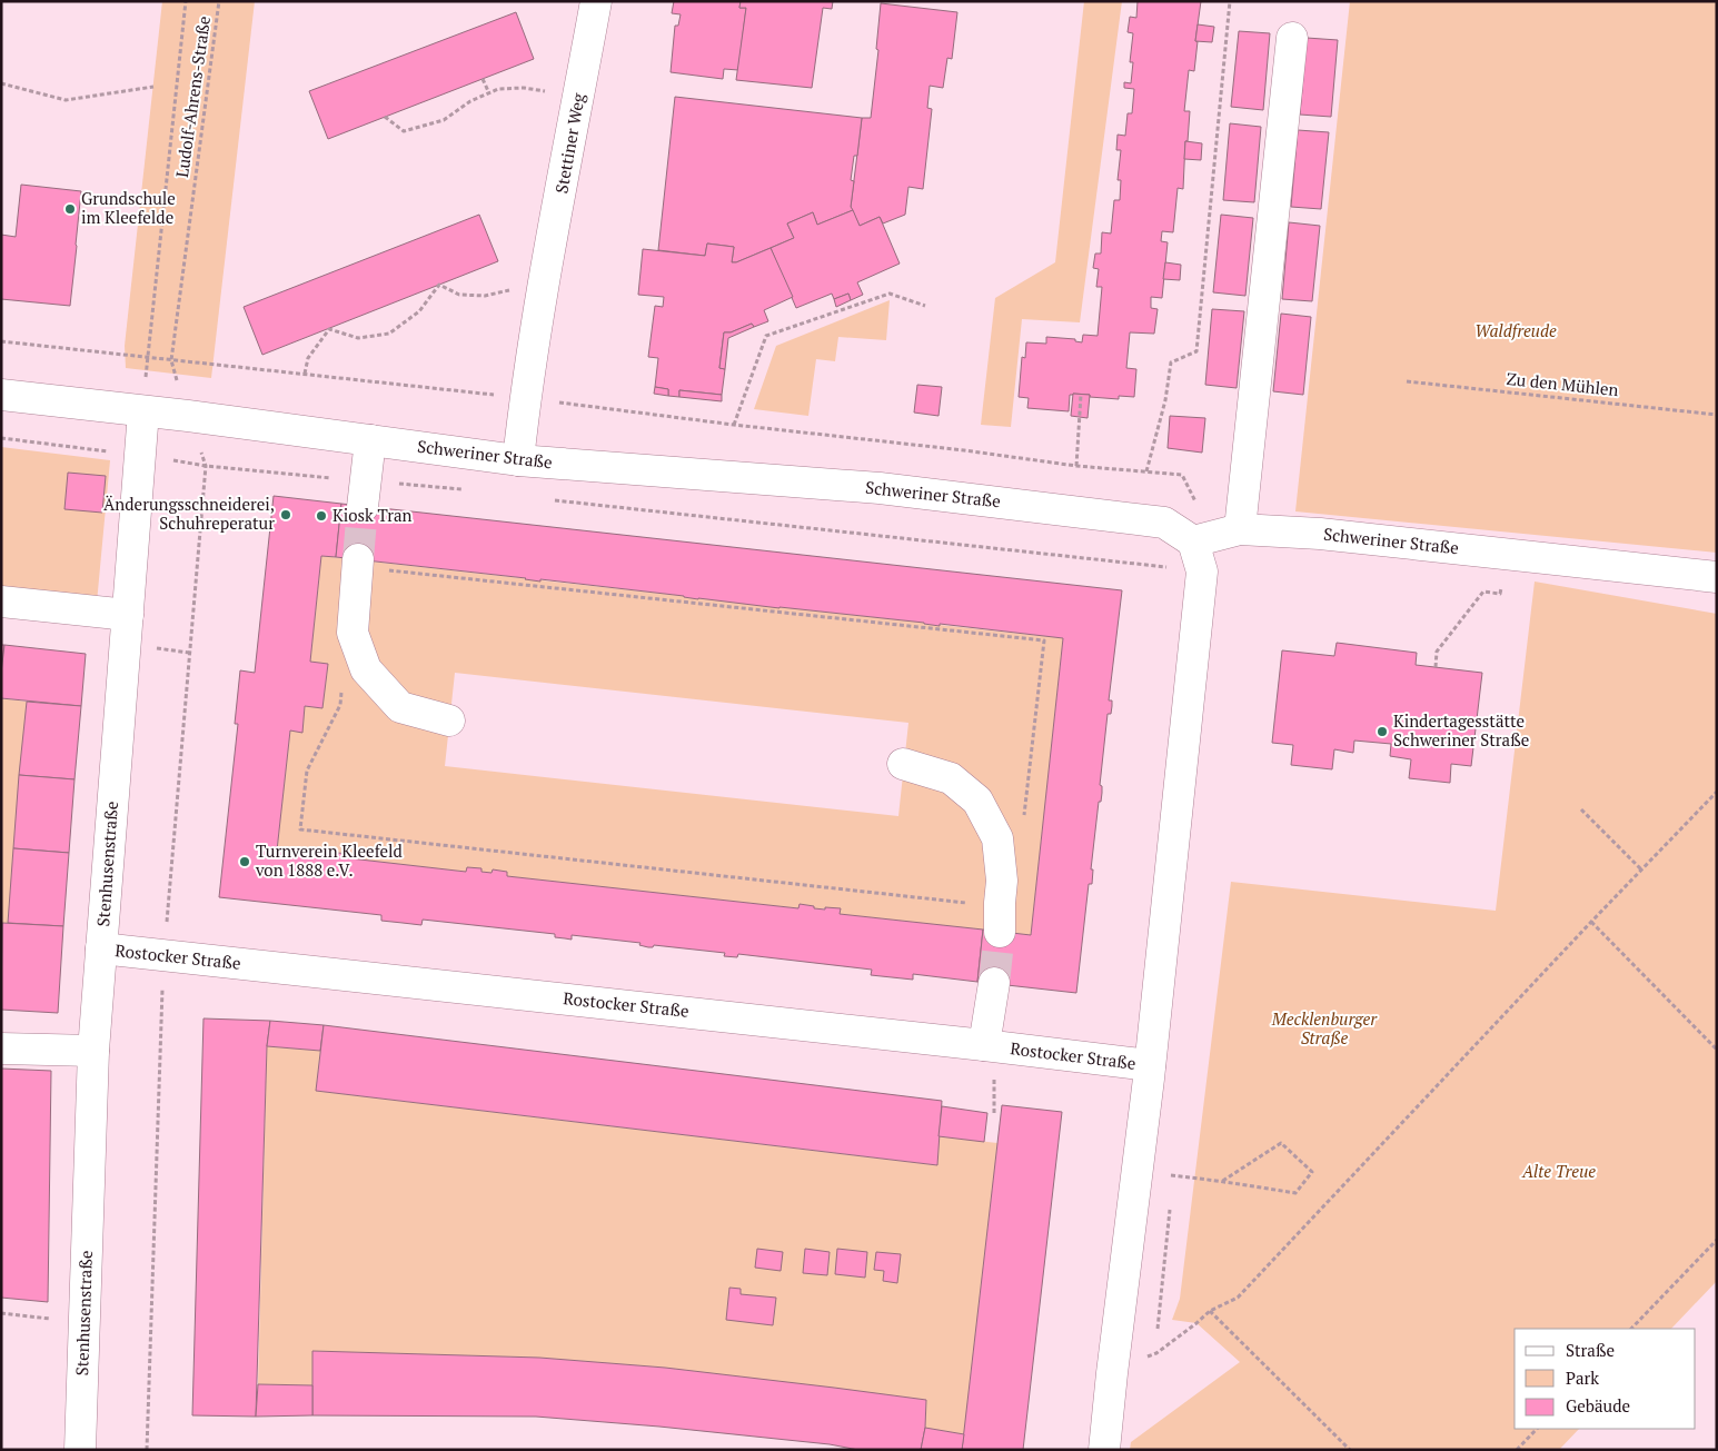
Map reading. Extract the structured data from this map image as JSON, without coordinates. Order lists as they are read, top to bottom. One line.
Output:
{"streets":{"street":["Stettiner Weg","Schweriner Straße","Stenhusenstraße","Rostocker Straße"],"path":["Ludolf-Ahrens-Straße","Zu den Mühlen"]},"crossings":[["Ludolf-Ahrens-Straße","Schweriner Straße"],["Ludolf-Ahrens-Straße","Stenhusenstraße"],["Stettiner Weg","Schweriner Straße"],["Schweriner Straße","Stenhusenstraße"],["Stenhusenstraße","Rostocker Straße"]],"parks":["Waldfreude","Mecklenburger Straße","Alte Treue"],"places":["Grundschule im Kleefelde","Änderungsschneiderei, Schuhreperatur","Kiosk Tran","Kindertagesstätte Schweriner Straße","Turnverein Kleefeld von 1888 e.V."],"legend":["Straße","Park","Gebäude"]}
